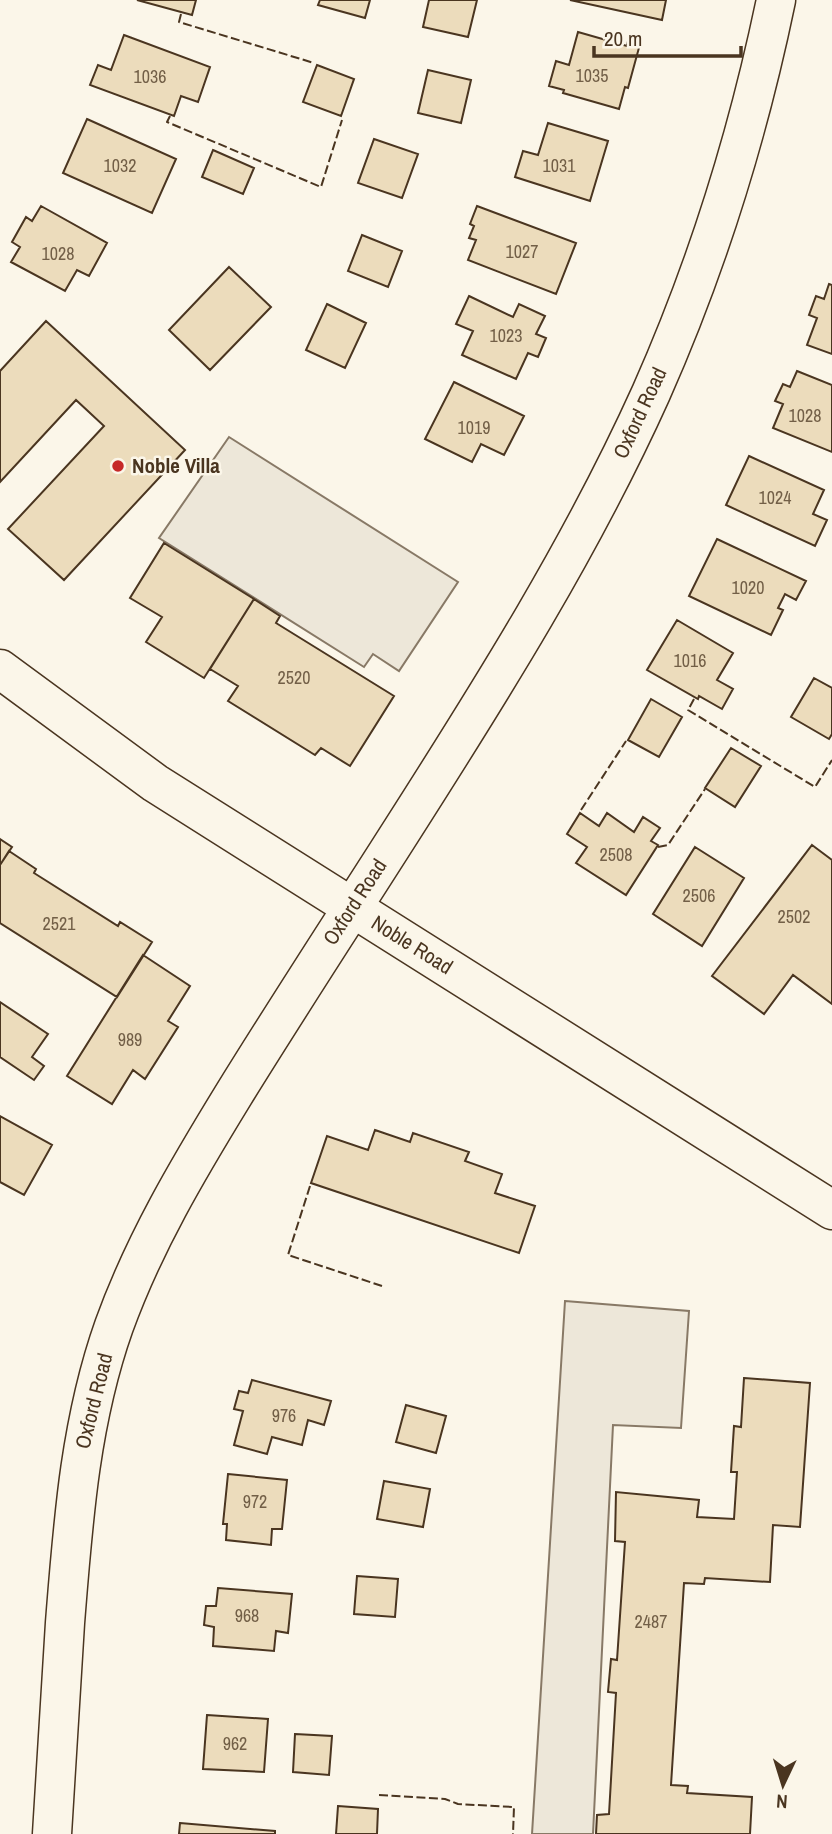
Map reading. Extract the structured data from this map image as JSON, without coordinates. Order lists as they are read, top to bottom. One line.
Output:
{"streets":{"street":["Oxford Road","Noble Road"]},"crossings":[["Oxford Road","Noble Road"]],"places":["Noble Villa"],"house_numbers":["1035","1036","1032","1031","1027","1028","1023","1028","1019","1024","1020","1016","2520","2508","2506","2502","2521","989","976","972","968","2487","962"],"scale_bar":"20 m","north":"bottom"}
